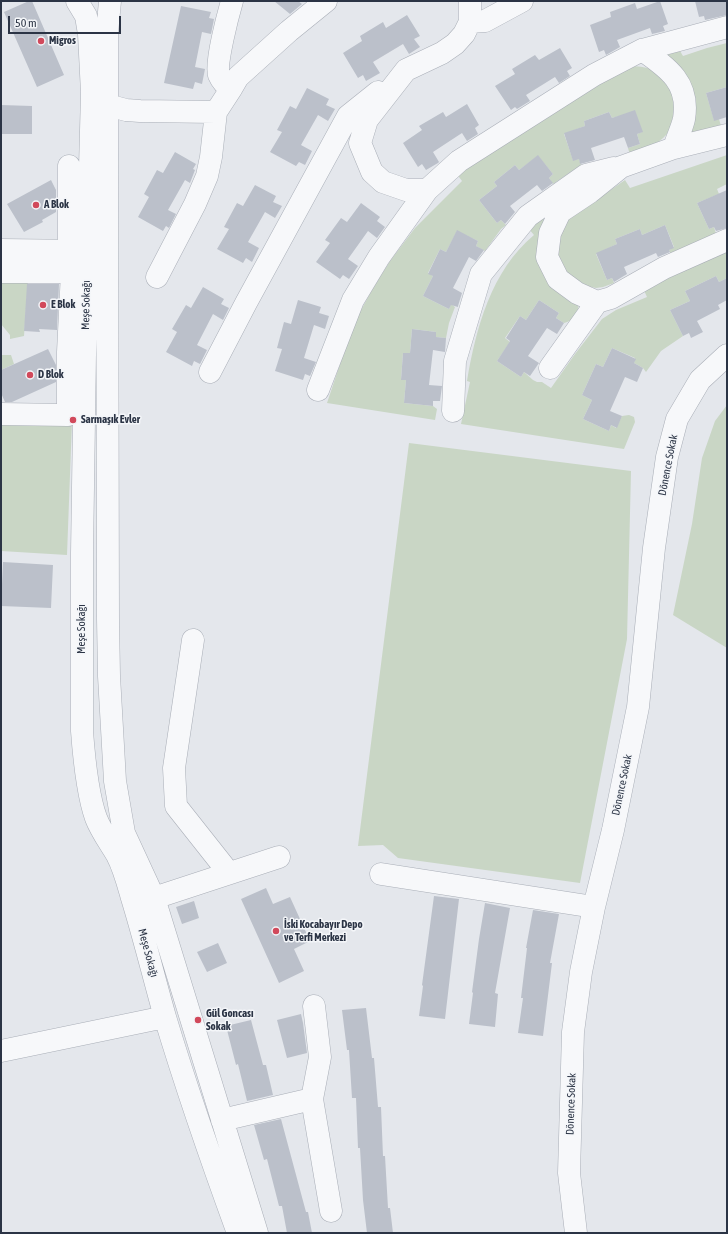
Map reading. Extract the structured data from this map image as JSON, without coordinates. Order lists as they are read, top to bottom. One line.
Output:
{"streets":{"street":["Meşe Sokağı","Dönence Sokak"]},"places":["Migros","A Blok","E Blok","D Blok","Sarmaşık Evler","İski Kocabayır Depo ve Terfi Merkezi","Gül Goncası Sokak"],"scale_bar":"50 m"}
